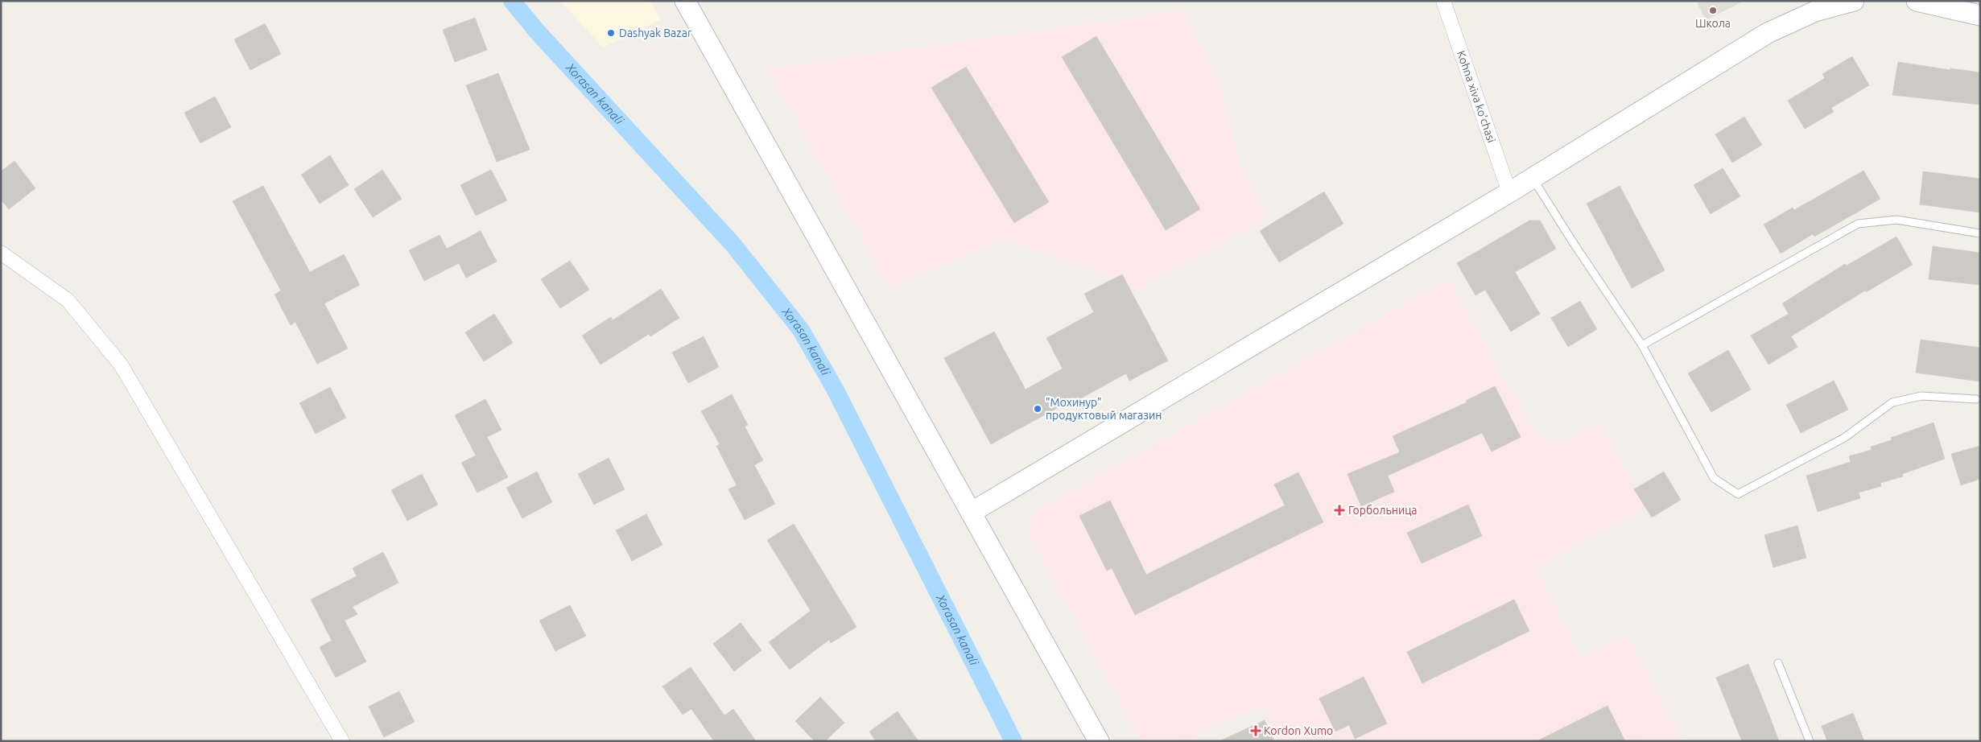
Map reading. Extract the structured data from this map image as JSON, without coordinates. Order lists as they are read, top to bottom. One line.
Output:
{"streets":{"street":["Kohna xiva ko'chasi"]},"water":["Xorasan kanali"],"places":{"other":["Школа","Dashyak Bazar","\"Мохинур\" продуктовый магазин"],"health":["Горбольница","Kordon Xumo"]}}
